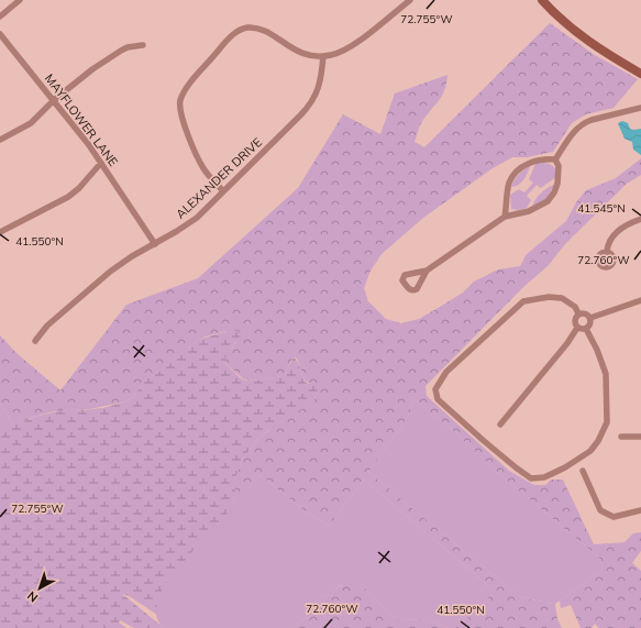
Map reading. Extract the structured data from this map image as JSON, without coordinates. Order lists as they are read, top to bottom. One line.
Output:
{"streets":{"street":["MAYFLOWER LANE","ALEXANDER DRIVE"]},"crossings":[["MAYFLOWER LANE","ALEXANDER DRIVE"]],"north":"bottom left","coordinates":["72.755°W","41.545°N","41.550°N","72.760°W"]}
